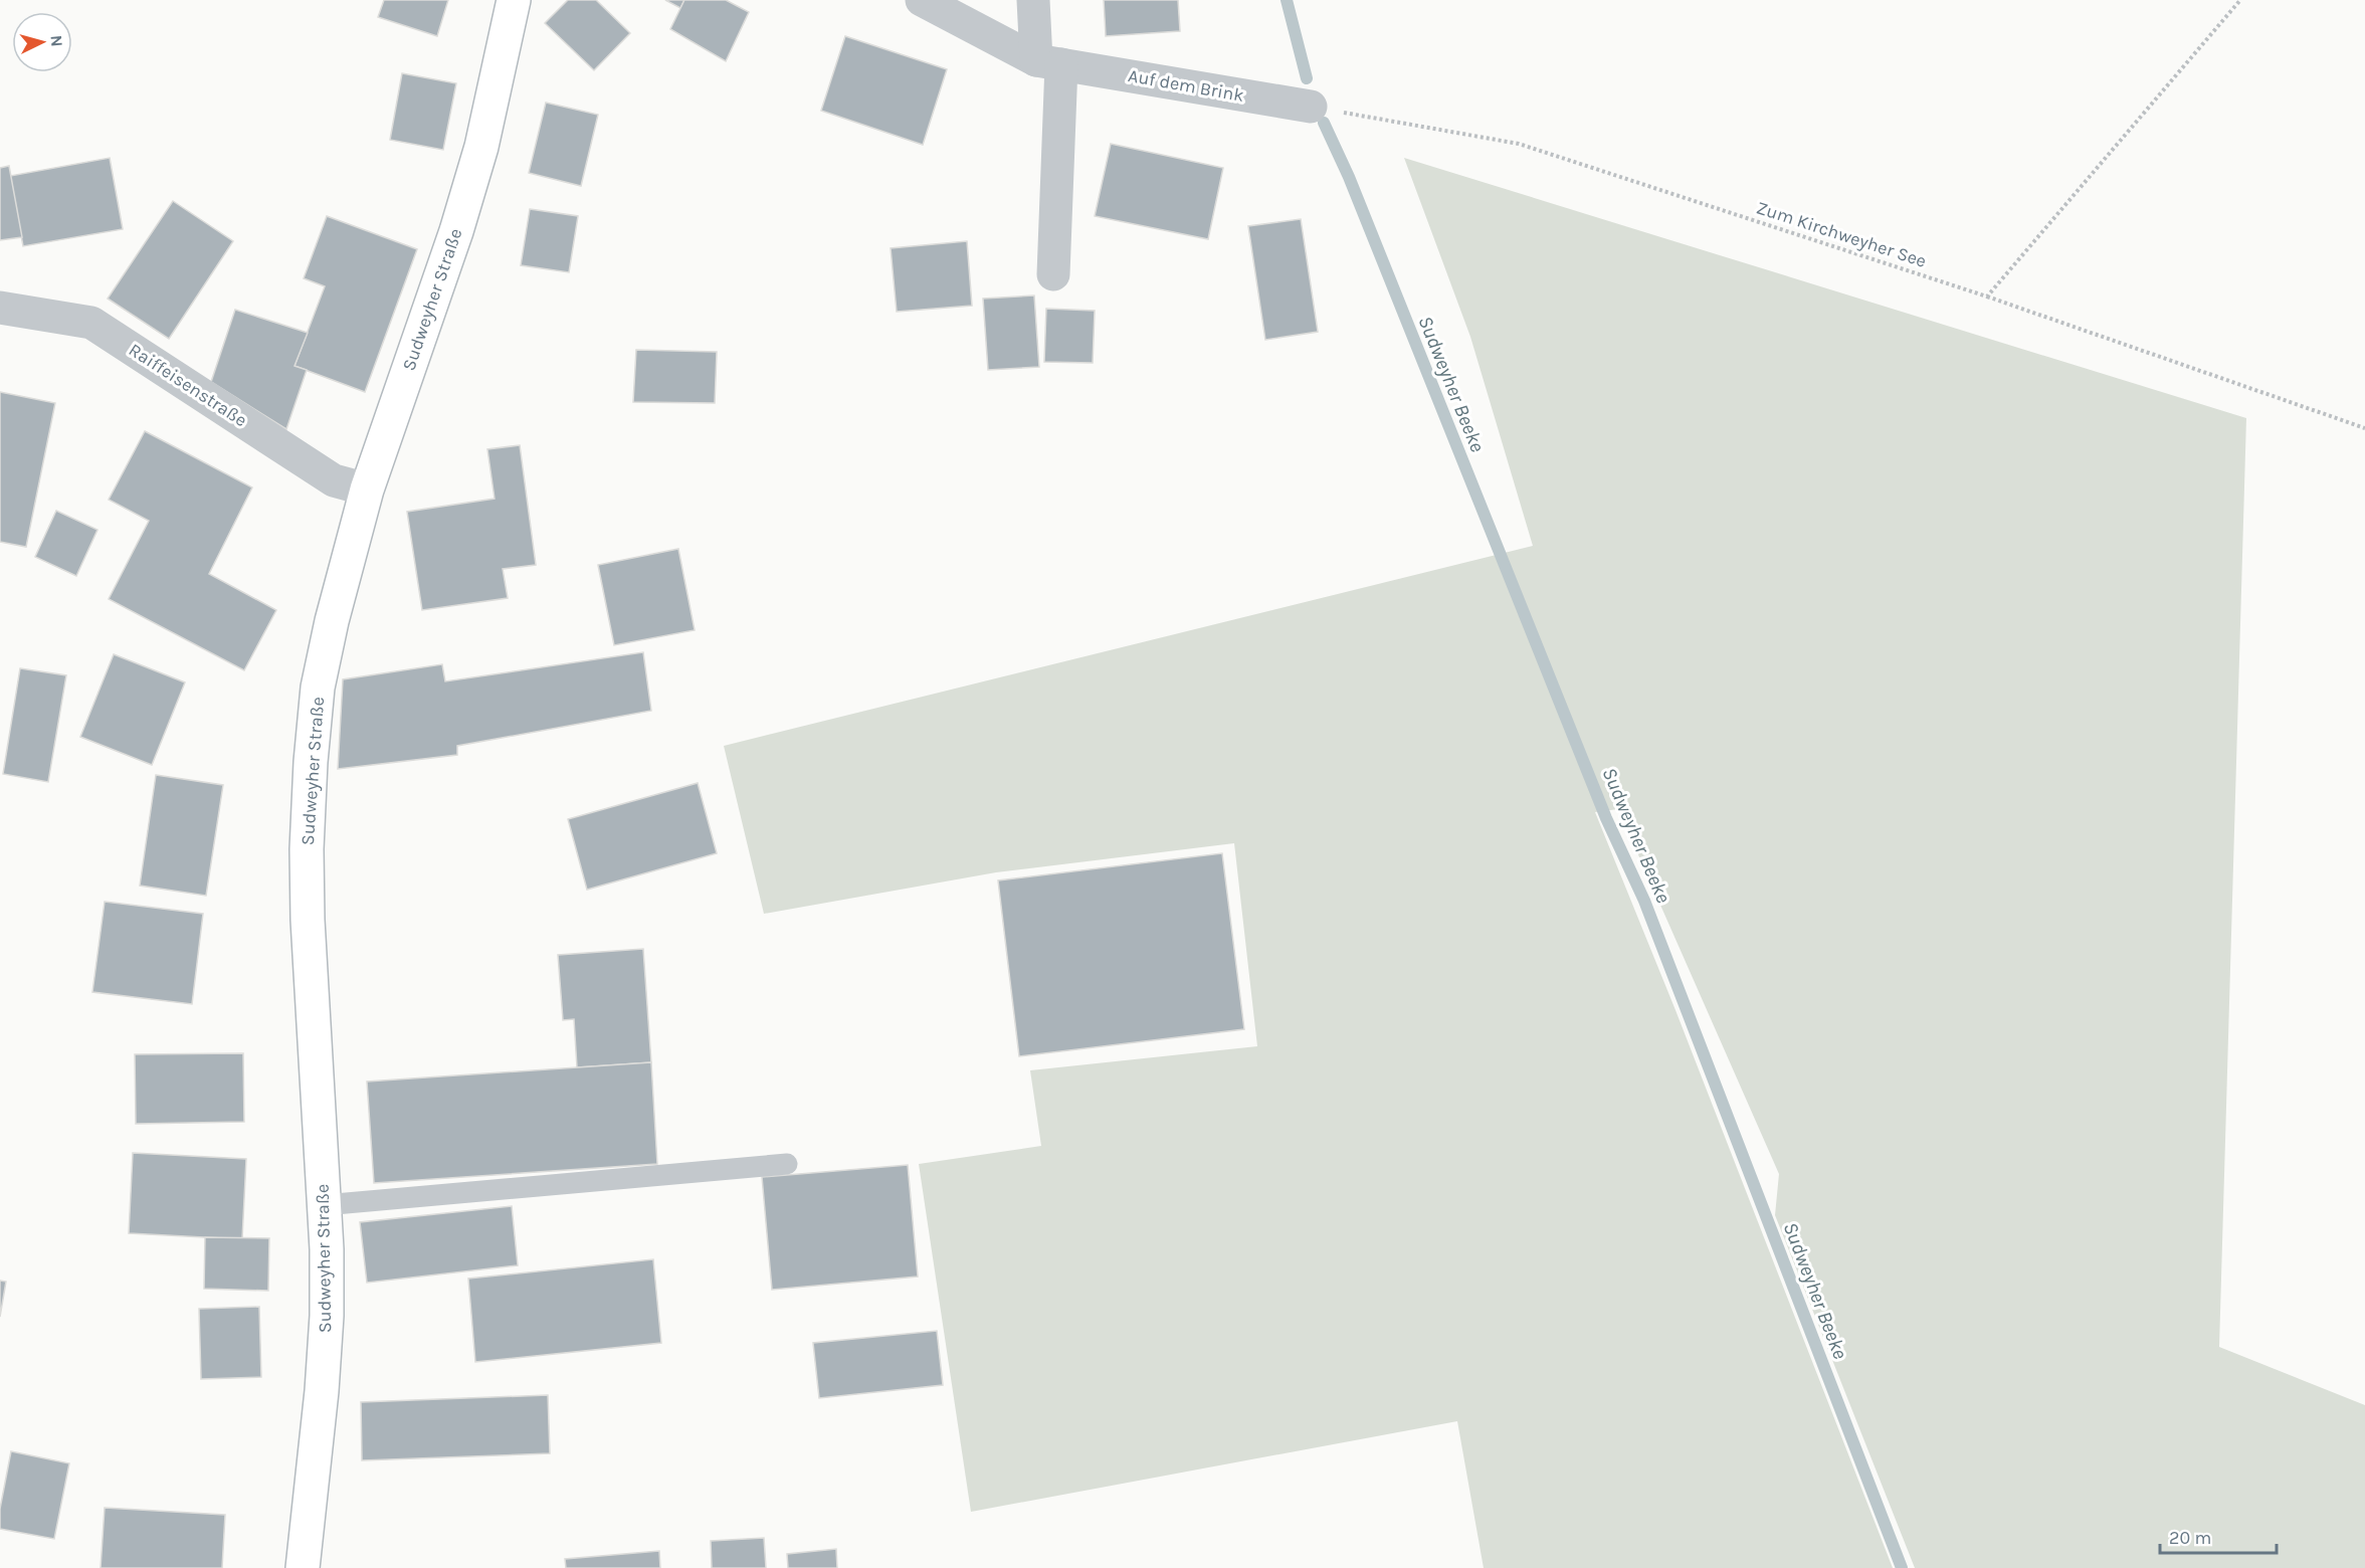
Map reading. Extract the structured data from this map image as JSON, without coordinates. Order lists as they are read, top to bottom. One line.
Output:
{"streets":{"street":["Auf dem Brink","Sudweyher Straße","Raiffeisenstraße"],"path":["Zum Kirchweyher See"]},"crossings":[["Auf dem Brink","Zum Kirchweyher See"],["Sudweyher Straße","Raiffeisenstraße"]],"water":["Sudweyher Beeke"],"scale_bar":"20 m","north":"right"}
